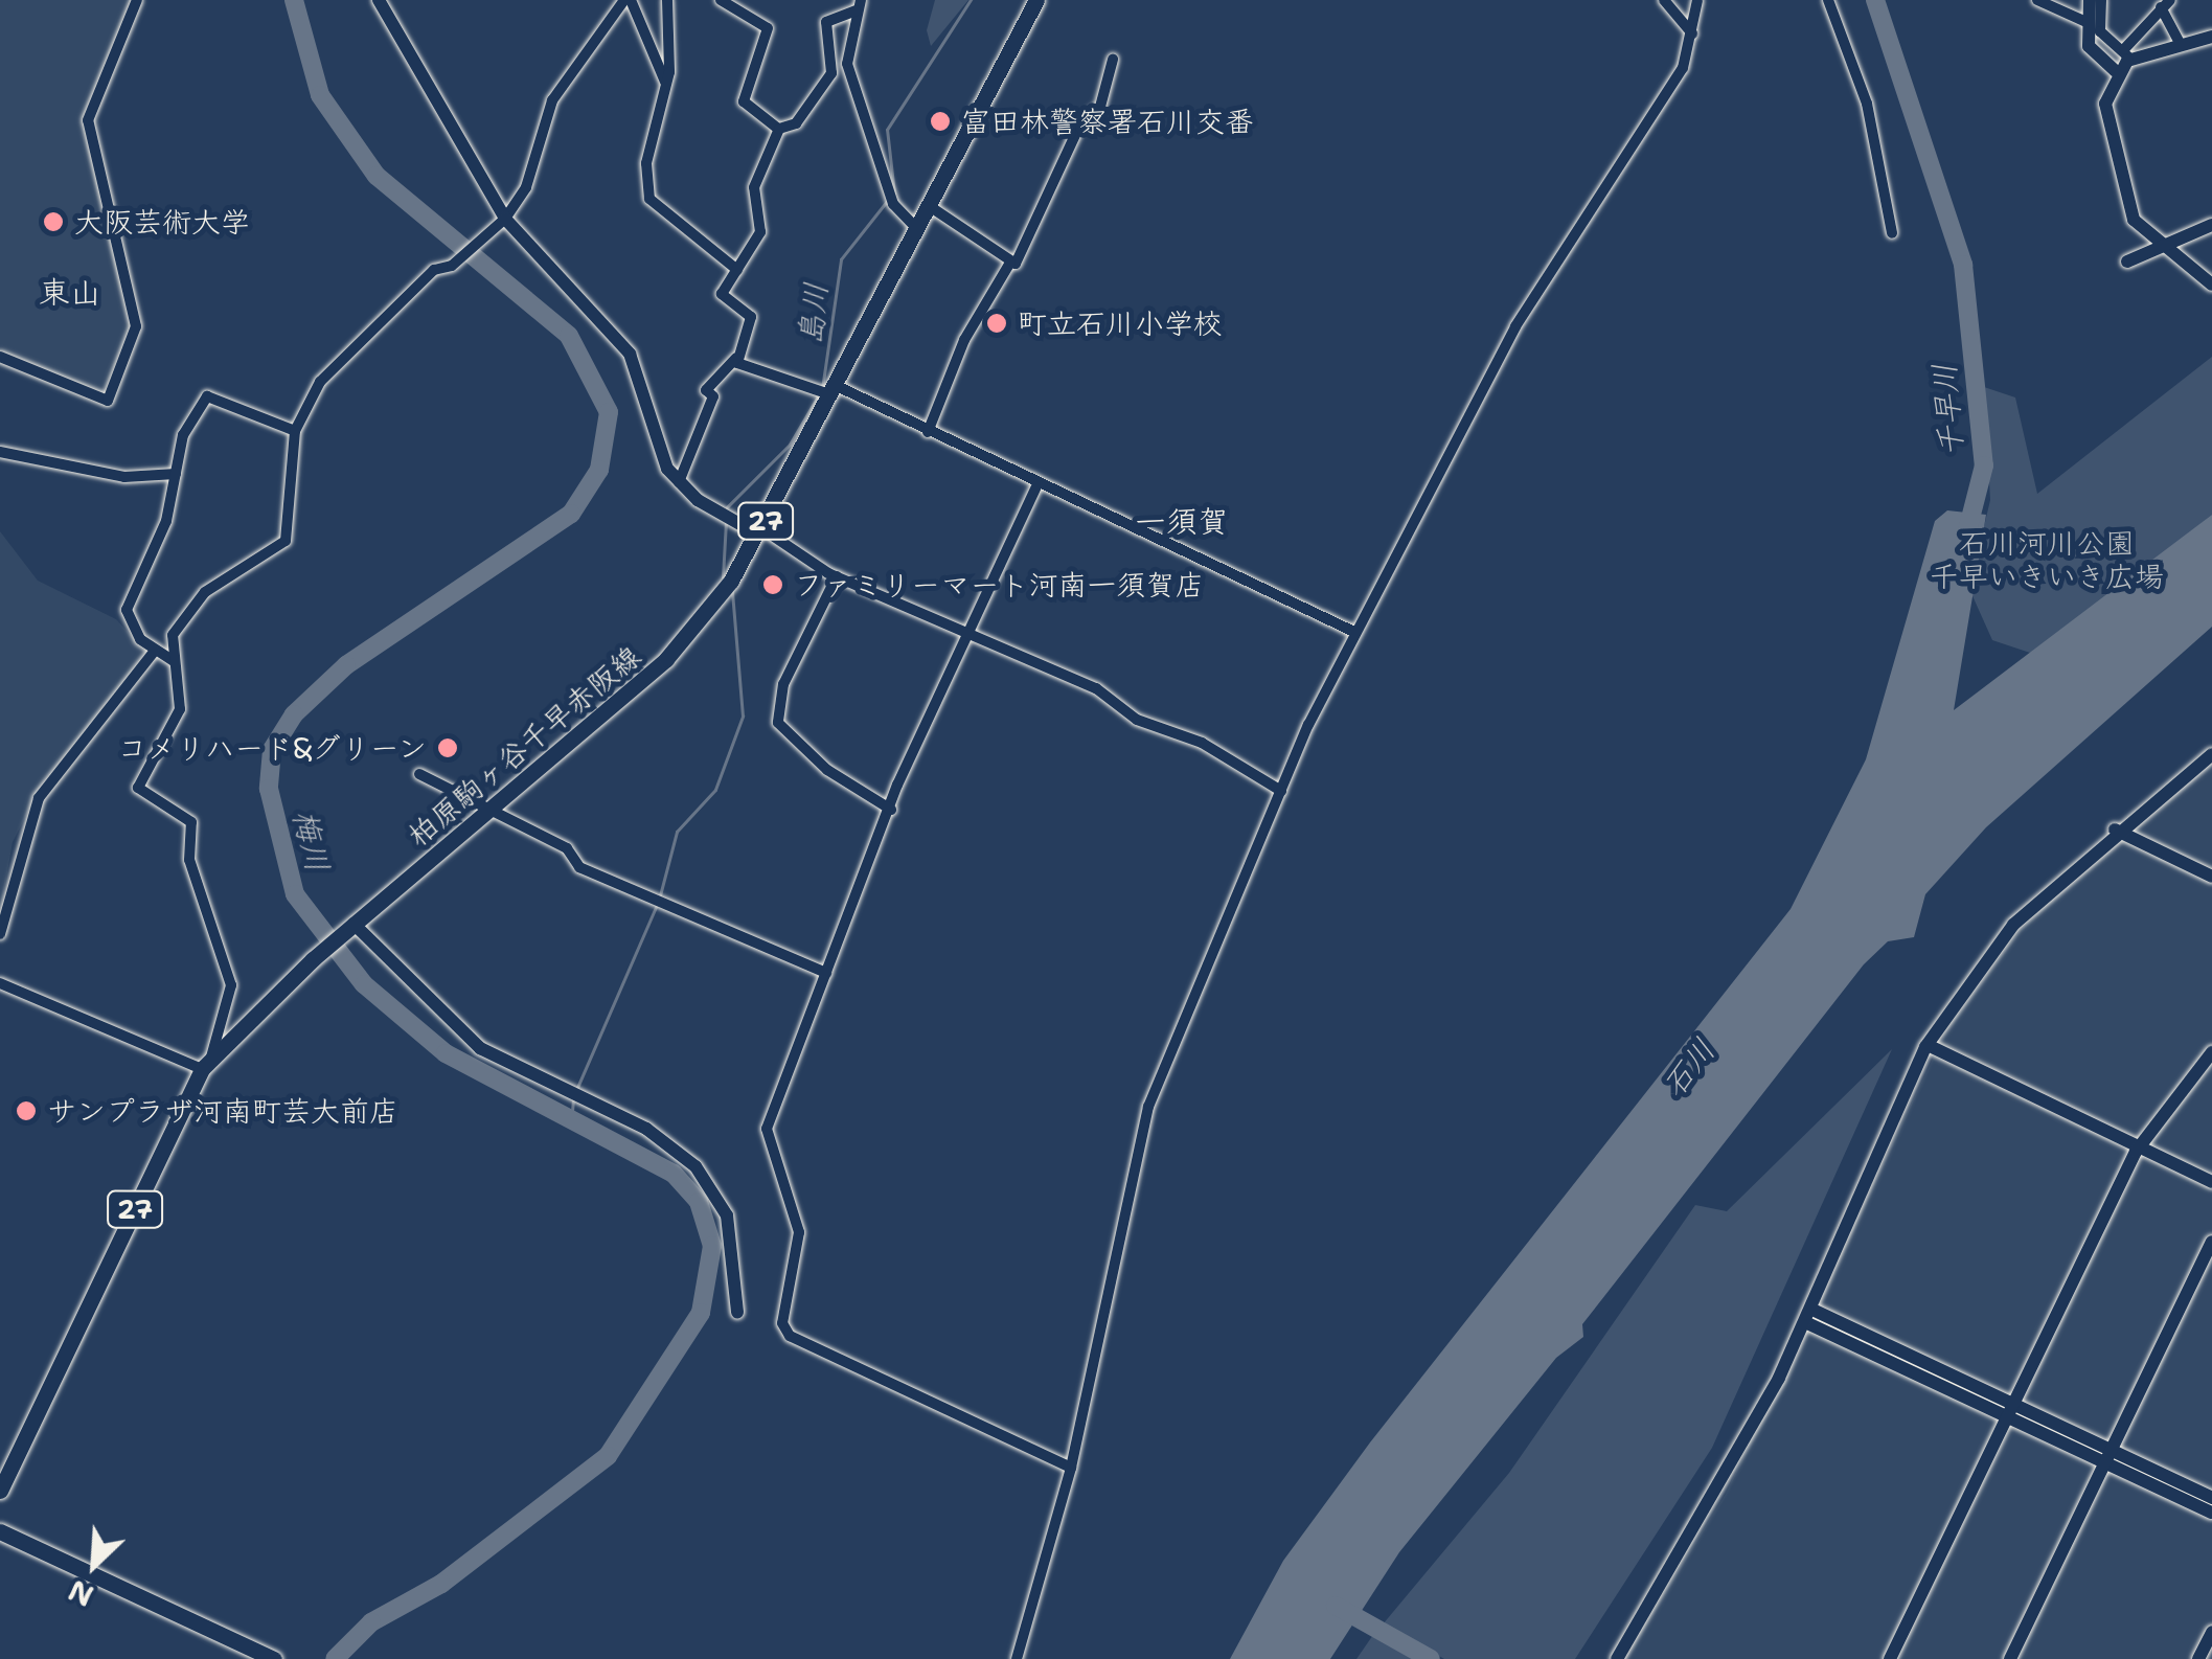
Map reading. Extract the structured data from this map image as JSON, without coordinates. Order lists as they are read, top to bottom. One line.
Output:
{"streets":{"main road":["27","柏原駒ヶ谷千早赤阪線"]},"districts":["東山","一須賀"],"water":["島川","千早川","梅川","石川"],"parks":["石川河川公園 千早いきいき広場"],"places":["富田林警察署石川交番","大阪芸術大学","町立石川小学校","ファミリーマート河南一須賀店","コメリハード&グリーン","サンプラザ河南町芸大前店"],"north":"bottom left"}
